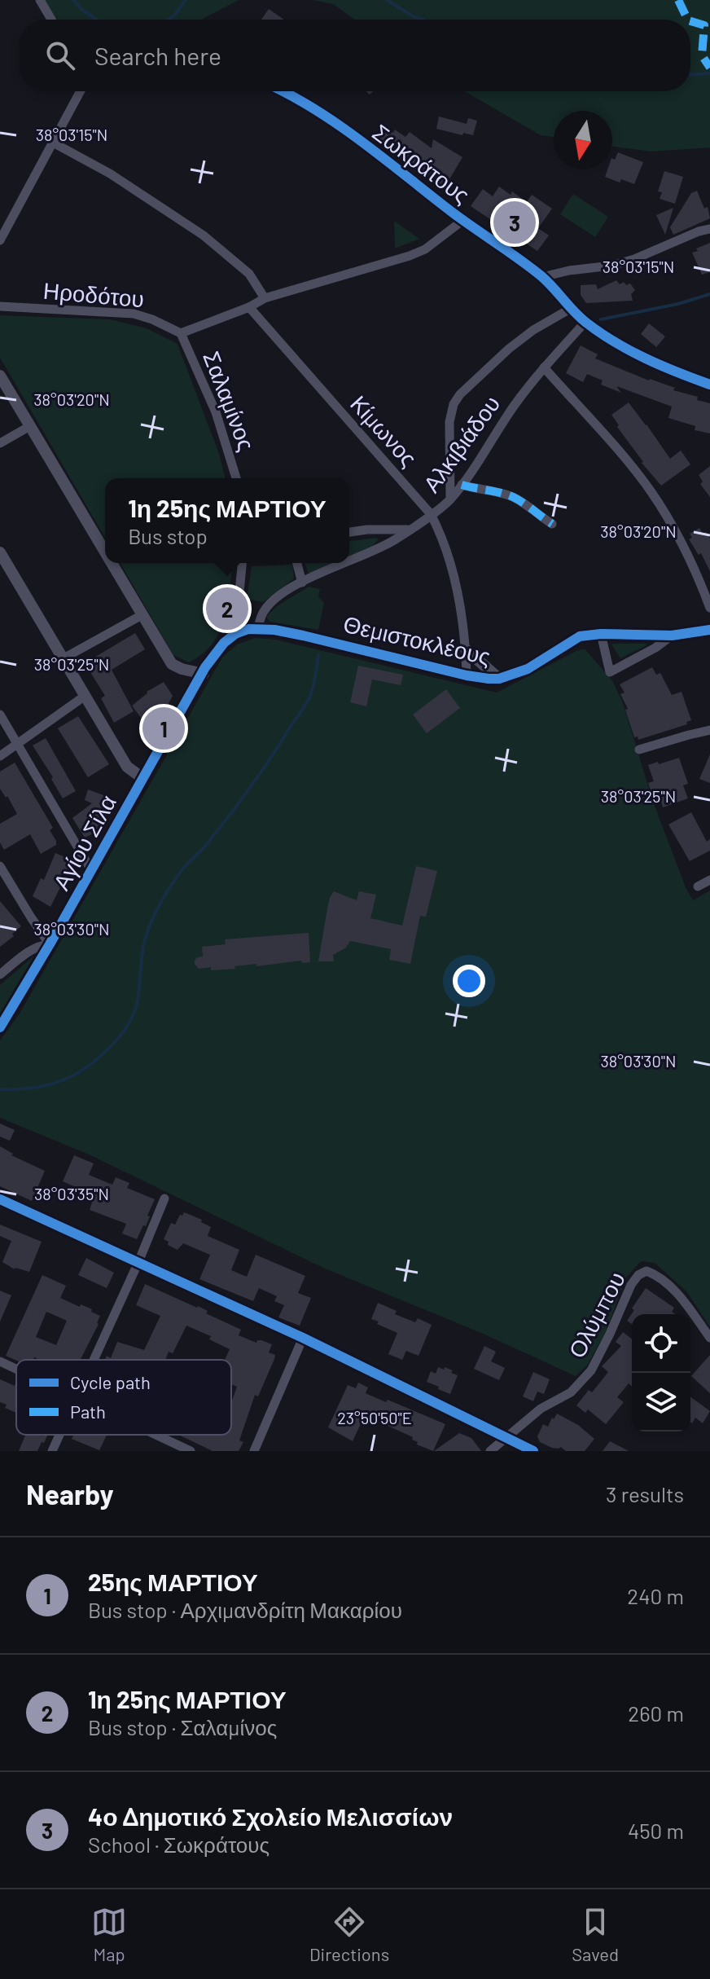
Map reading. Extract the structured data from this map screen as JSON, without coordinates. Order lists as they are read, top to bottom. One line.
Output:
{"streets":{"street":["Σωκράτους","Ηροδότου","Σαλαμίνος","Κίμωνος","Αλκιβιάδου","Θεμιστοκλέους","Αγίου Σίλα","Ολύμπου"]},"crossings":[["Σωκράτους","Αλκιβιάδου"],["Ηροδότου","Σαλαμίνος"],["Κίμωνος","Αλκιβιάδου"],["Κίμωνος","Θεμιστοκλέους"],["Αλκιβιάδου","Θεμιστοκλέους"],["Θεμιστοκλέους","Αγίου Σίλα"]],"legend":["Cycle path","Path"],"north":"bottom","page":{"search":"Search here","pins":["3","2","1"],"popup":["1η 25ης ΜΑΡΤΙΟΥ","Bus stop"],"heading":["Nearby","3 results"],"list":[{"mark":"1","name":"25ης ΜΑΡΤΙΟΥ","note":"Bus stop · Αρχιμανδρίτη Μακαρίου","value":"240 m"},{"mark":"2","name":"1η 25ης ΜΑΡΤΙΟΥ","note":"Bus stop · Σαλαμίνος","value":"260 m"},{"mark":"3","name":"4ο Δημοτικό Σχολείο Μελισσίων","note":"School · Σωκράτους","value":"450 m"}],"nav":["Map","Directions","Saved"]},"coordinates":["38°03'15\"N","38°03'20\"N","38°03'25\"N","38°03'30\"N","38°03'35\"N","23°50'50\"E"]}
